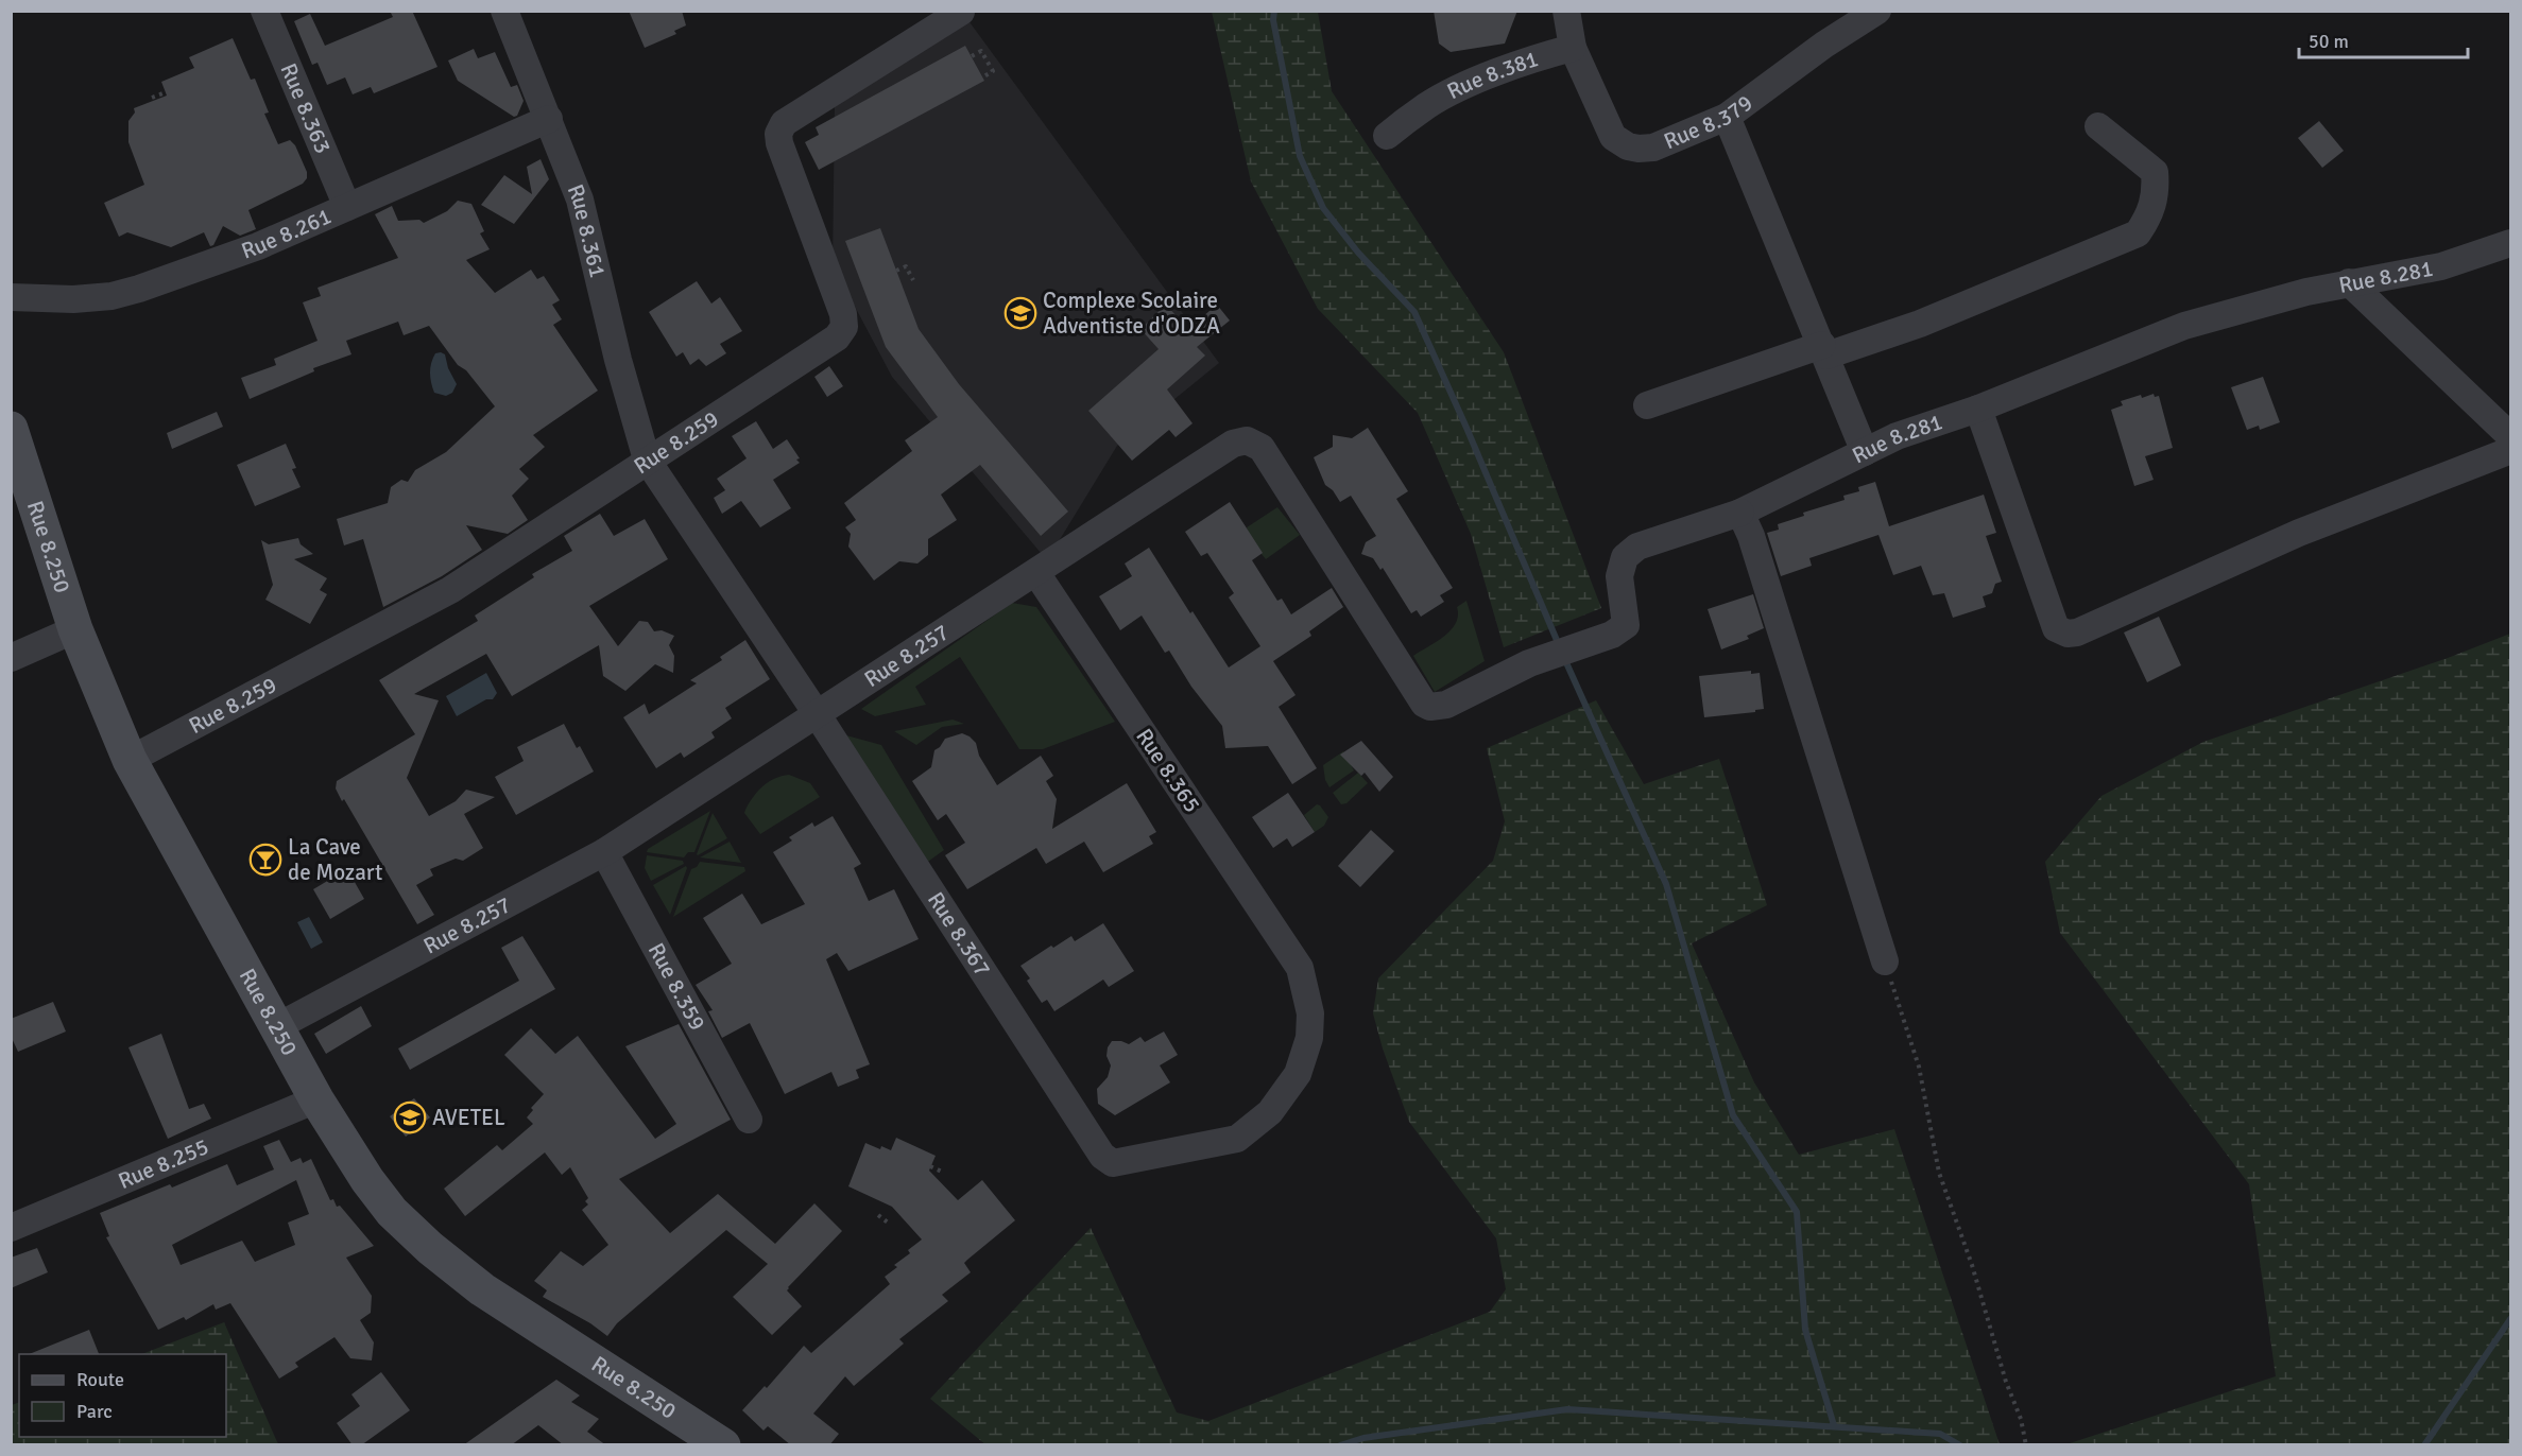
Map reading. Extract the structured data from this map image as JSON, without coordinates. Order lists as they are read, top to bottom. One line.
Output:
{"streets":{"street":["Rue 8.381","Rue 8.363","Rue 8.379","Rue 8.361","Rue 8.261","Rue 8.281","Rue 8.259","Rue 8.250","Rue 8.257","Rue 8.365","Rue 8.367","Rue 8.359","Rue 8.255"]},"crossings":[["Rue 8.381","Rue 8.379"],["Rue 8.363","Rue 8.261"],["Rue 8.361","Rue 8.261"],["Rue 8.361","Rue 8.259"],["Rue 8.361","Rue 8.257"],["Rue 8.361","Rue 8.367"],["Rue 8.281","Rue 8.257"],["Rue 8.259","Rue 8.250"],["Rue 8.250","Rue 8.257"],["Rue 8.250","Rue 8.255"],["Rue 8.257","Rue 8.365"],["Rue 8.257","Rue 8.367"],["Rue 8.257","Rue 8.359"],["Rue 8.365","Rue 8.367"]],"places":{"school or university":["Complexe Scolaire Adventiste d'ODZA","AVETEL"],"bar":["La Cave de Mozart"]},"legend":["Route","Parc"],"scale_bar":"50 m"}
